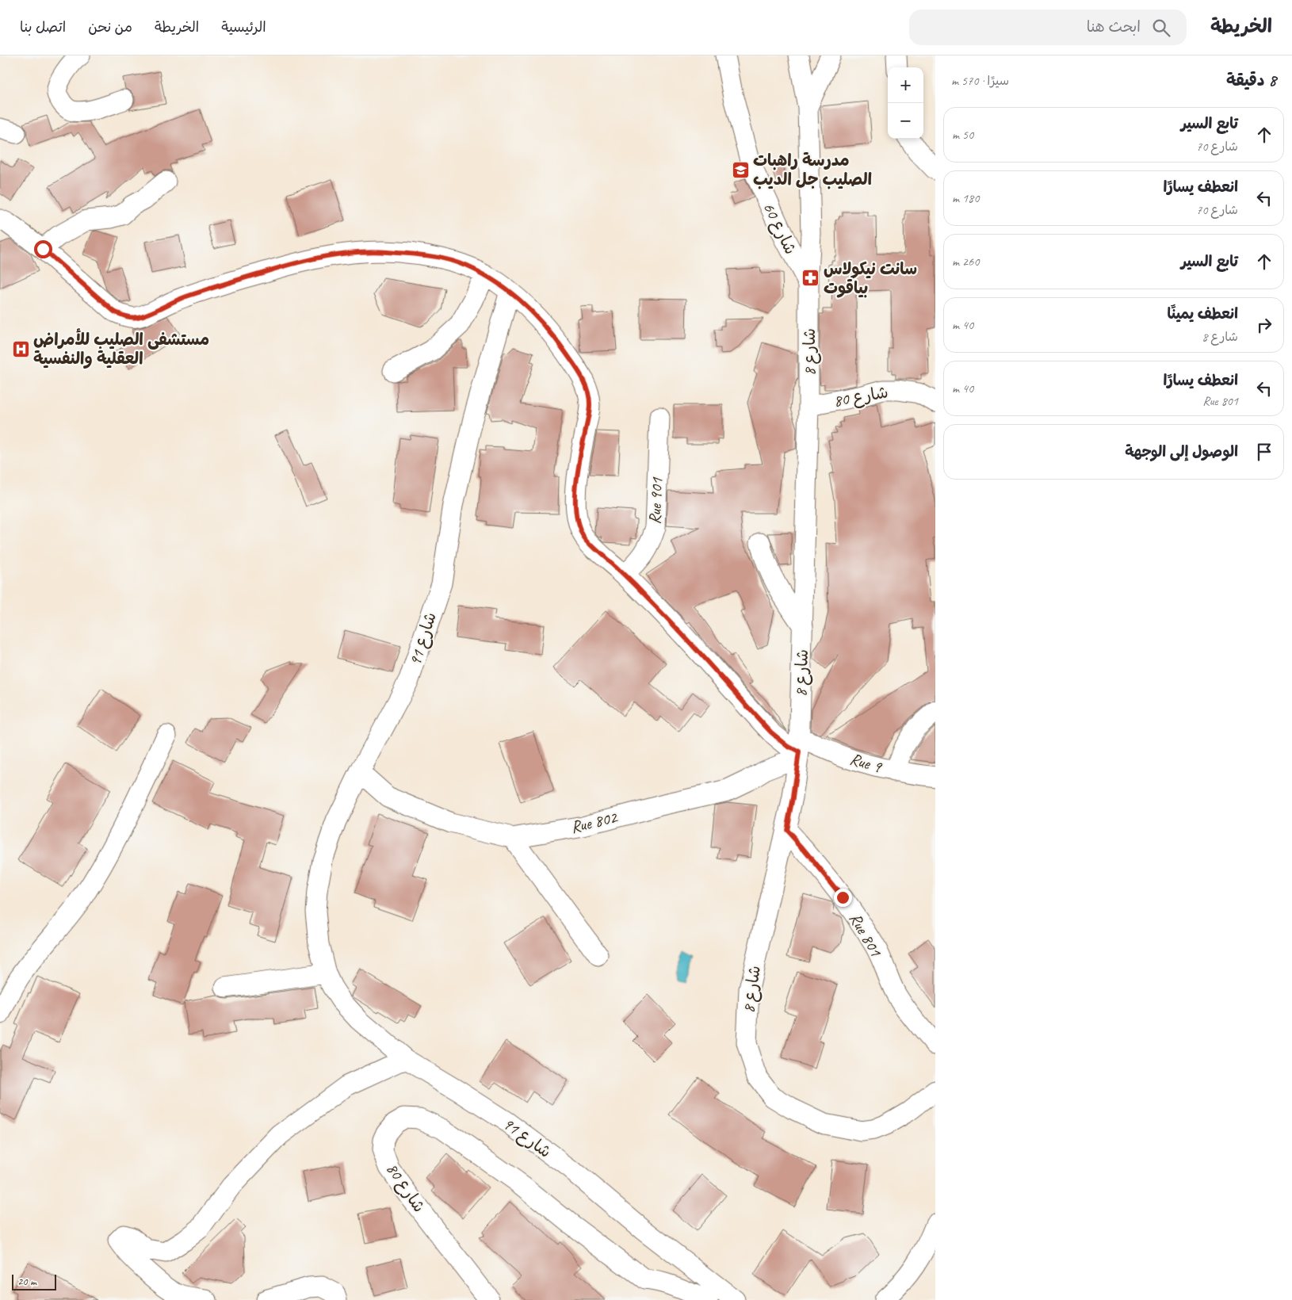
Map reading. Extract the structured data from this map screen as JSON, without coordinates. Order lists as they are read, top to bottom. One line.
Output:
{"streets":{"street":["شارع 60","شارع 8","شارع 80","Rue 901","شارع 91","Rue 9","Rue 802","Rue 801"]},"crossings":[["شارع 60","شارع 8"],["شارع 8","شارع 80"],["شارع 8","Rue 9"],["شارع 8","Rue 802"],["شارع 8","Rue 801"],["Rue 901","Rue 9"],["شارع 91","Rue 9"],["شارع 91","Rue 802"],["Rue 9","Rue 802"]],"places":{"school or university":["مدرسة راهبات الصليب جل الديب"],"pharmacy":["سانت نيكولاس بياقوت"],"hospital":["مستشفى الصليب للأمراض العقلية والنفسية"]},"scale_bar":"20 m","page":{"header":"الخريطة","search":"ابحث هنا","nav":["الرئيسية","الخريطة","من نحن","اتصل بنا"],"heading":["8 دقيقة","سيرًا · 570 m"],"map_buttons":["+","−"],"list":[["تابع السير","شارع 70","50 m"],["انعطف يسارًا","شارع 70","180 m"],["تابع السير","260 m"],["انعطف يمينًا","شارع 8","40 m"],["انعطف يسارًا","Rue 801","40 m"],"الوصول إلى الوجهة"],"scale":"20 m"}}
